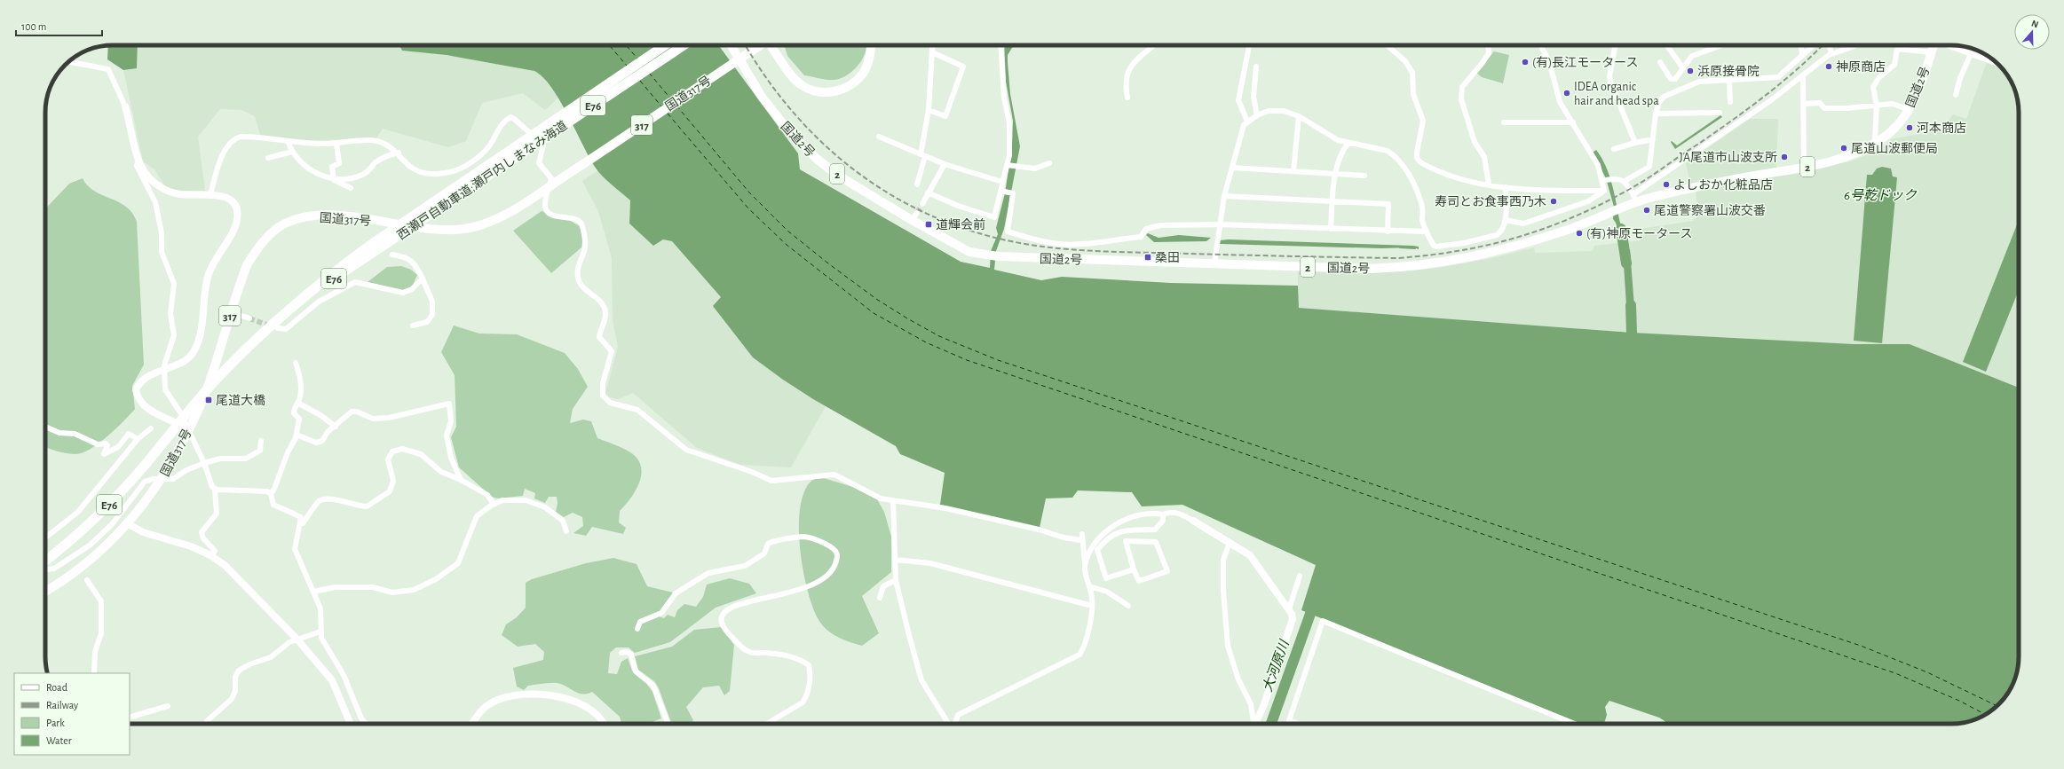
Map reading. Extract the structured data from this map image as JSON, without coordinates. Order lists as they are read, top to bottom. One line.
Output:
{"streets":{"highway":["国道2号","国道317号","E76","317","2","西瀬戸自動車道;瀬戸内しまなみ海道"]},"water":["6号乾ドック","大河原川"],"places":{"other":["(有)長江モータース","神原商店","浜原接骨院","IDEA organic hair and head spa","河本商店","尾道山波郵便局","JA尾道市山波支所","よしおか化粧品店","寿司とお食事西乃木","尾道警察署山波交番","(有)神原モータース"],"transit":["道輝会前","桑田","尾道大橋"]},"legend":["Road","Railway","Park","Water"],"scale_bar":"100 m","north":"top"}
